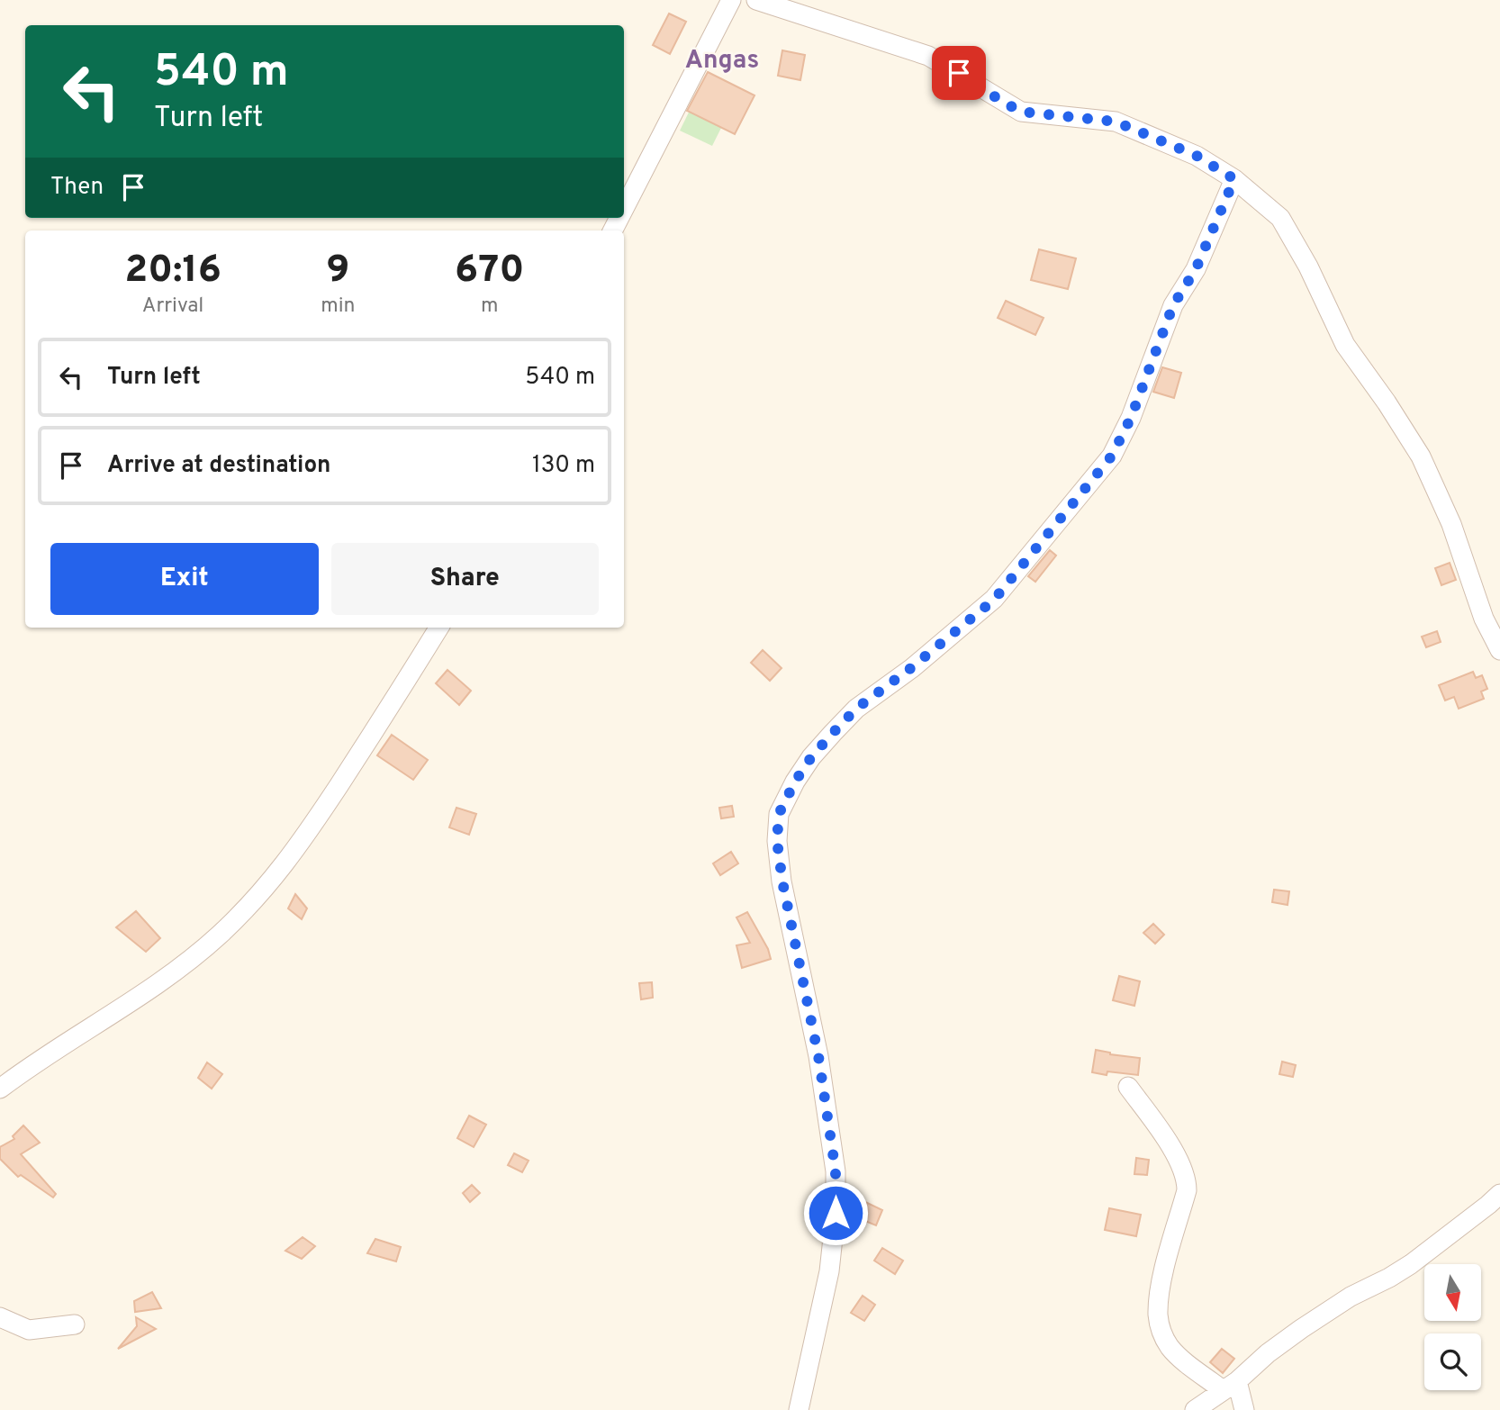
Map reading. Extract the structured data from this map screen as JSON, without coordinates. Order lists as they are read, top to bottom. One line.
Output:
{"districts":["Angas"],"north":"bottom","page":{"turn":["540 m","Turn left"],"then":"Then","eta":["20:16","Arrival","9","min","670","m"],"list":[{"name":"Turn left","value":"540 m"},{"name":"Arrive at destination","value":"130 m"}],"buttons":["Exit","Share"]}}
